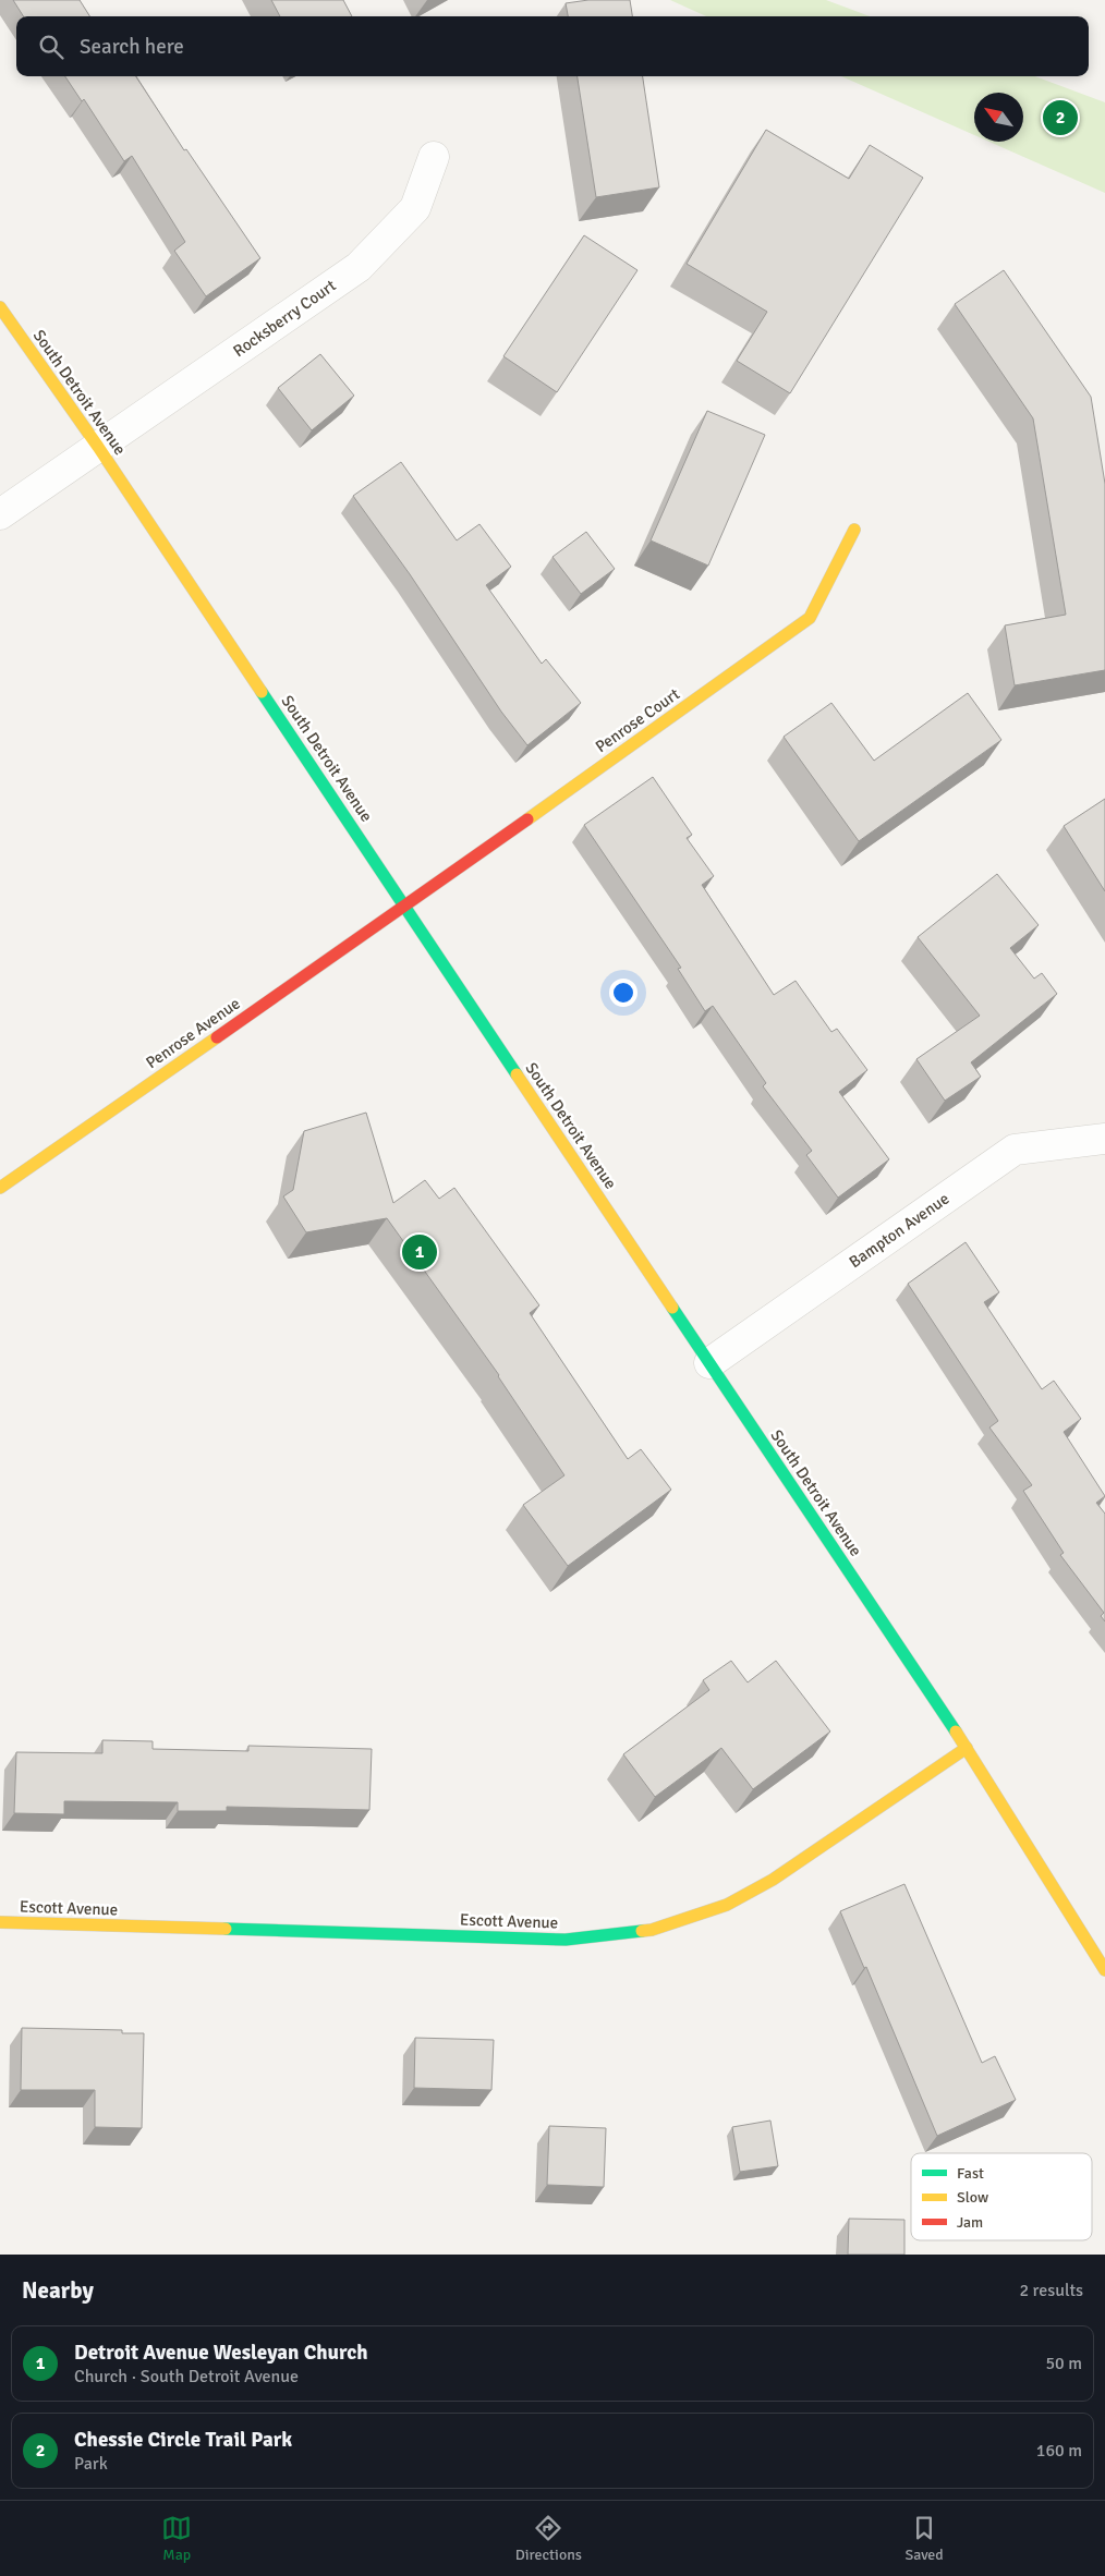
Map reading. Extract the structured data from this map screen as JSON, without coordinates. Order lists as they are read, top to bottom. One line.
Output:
{"streets":{"street":["Rocksberry Court","South Detroit Avenue","Penrose Court","Penrose Avenue","Bampton Avenue","Escott Avenue"]},"crossings":[["Rocksberry Court","South Detroit Avenue"],["South Detroit Avenue","Penrose Court"],["South Detroit Avenue","Penrose Avenue"],["South Detroit Avenue","Bampton Avenue"],["South Detroit Avenue","Escott Avenue"],["Penrose Court","Penrose Avenue"]],"legend":["Fast","Slow","Jam"],"north":"top left","page":{"search":"Search here","pins":["2","1"],"heading":["Nearby","2 results"],"list":[{"mark":"1","name":"Detroit Avenue Wesleyan Church","note":"Church · South Detroit Avenue","value":"50 m"},{"mark":"2","name":"Chessie Circle Trail Park","note":"Park","value":"160 m"}],"nav":["Map","Directions","Saved"]}}
